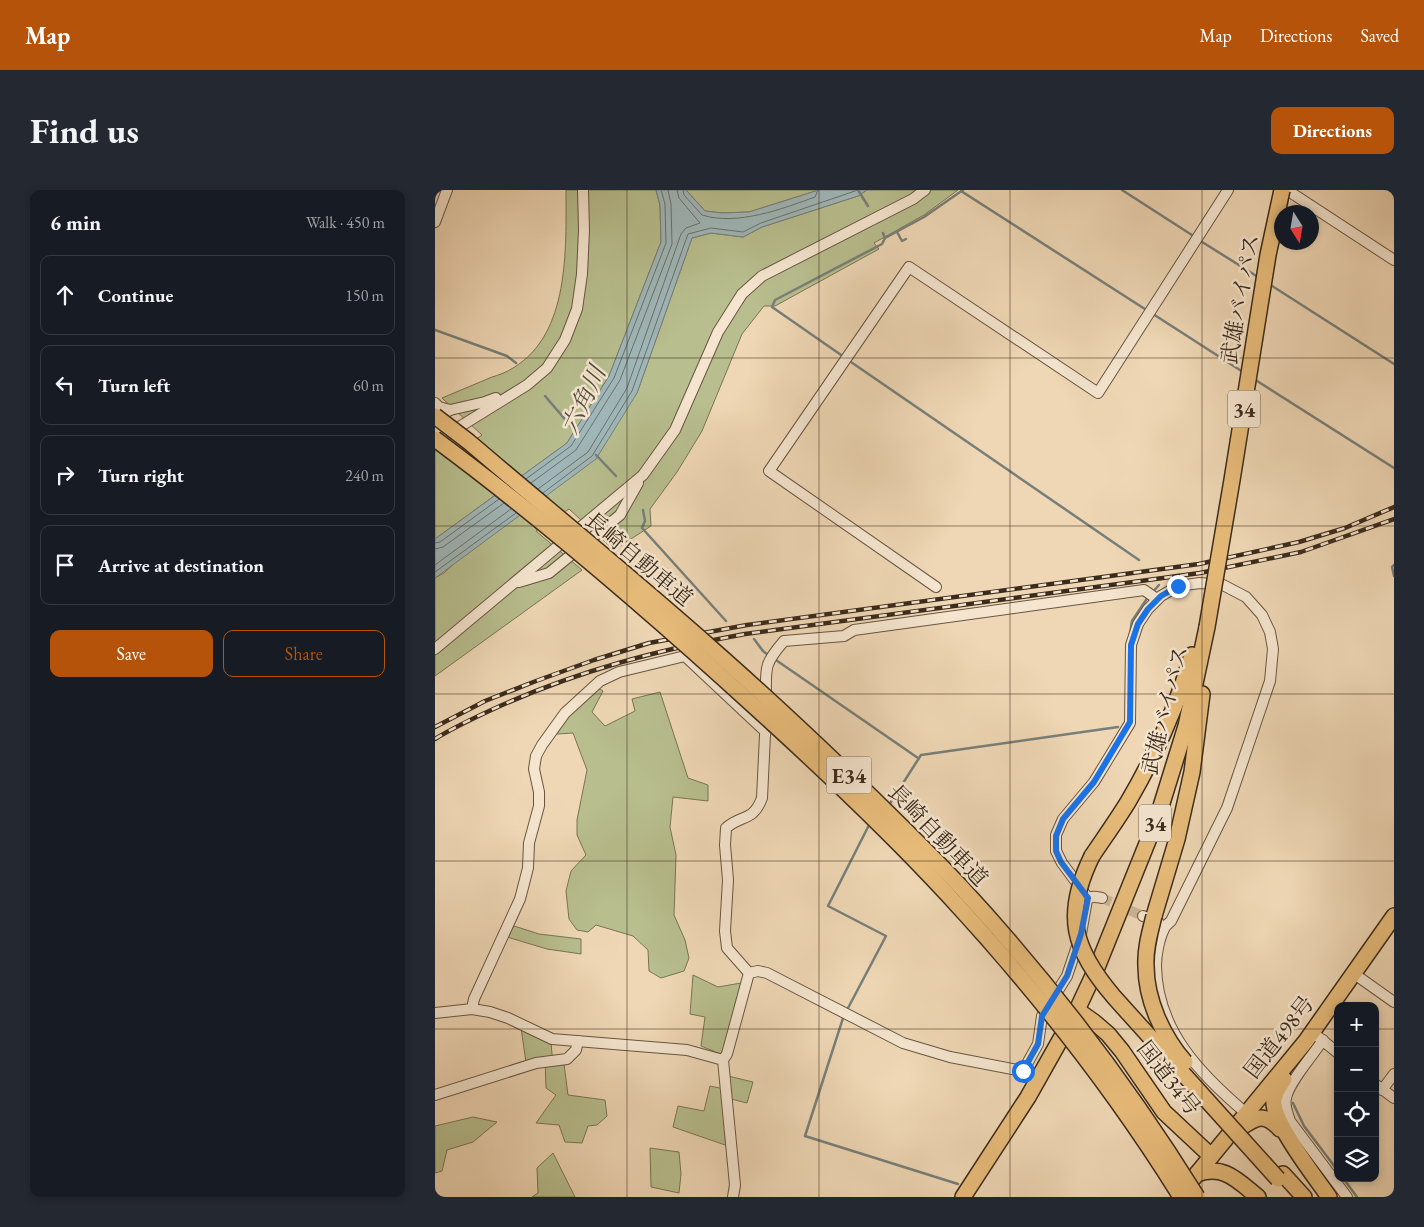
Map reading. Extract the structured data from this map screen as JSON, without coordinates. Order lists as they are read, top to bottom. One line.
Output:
{"streets":{"highway":["武雄バイパス","34","長崎自動車道","E34","国道498号","国道34号"]},"crossings":[["武雄バイパス","国道34号"],["国道498号","国道34号"]],"water":["六角川"],"north":"bottom","page":{"header":"Map","nav":["Map","Directions","Saved"],"buttons":["Directions",["Save","Share"]],"title":"Find us","heading":["6 min","Walk · 450 m"],"list":[["Continue","150 m"],["Turn left","60 m"],["Turn right","240 m"],"Arrive at destination"],"map_buttons":["+","−"]}}
